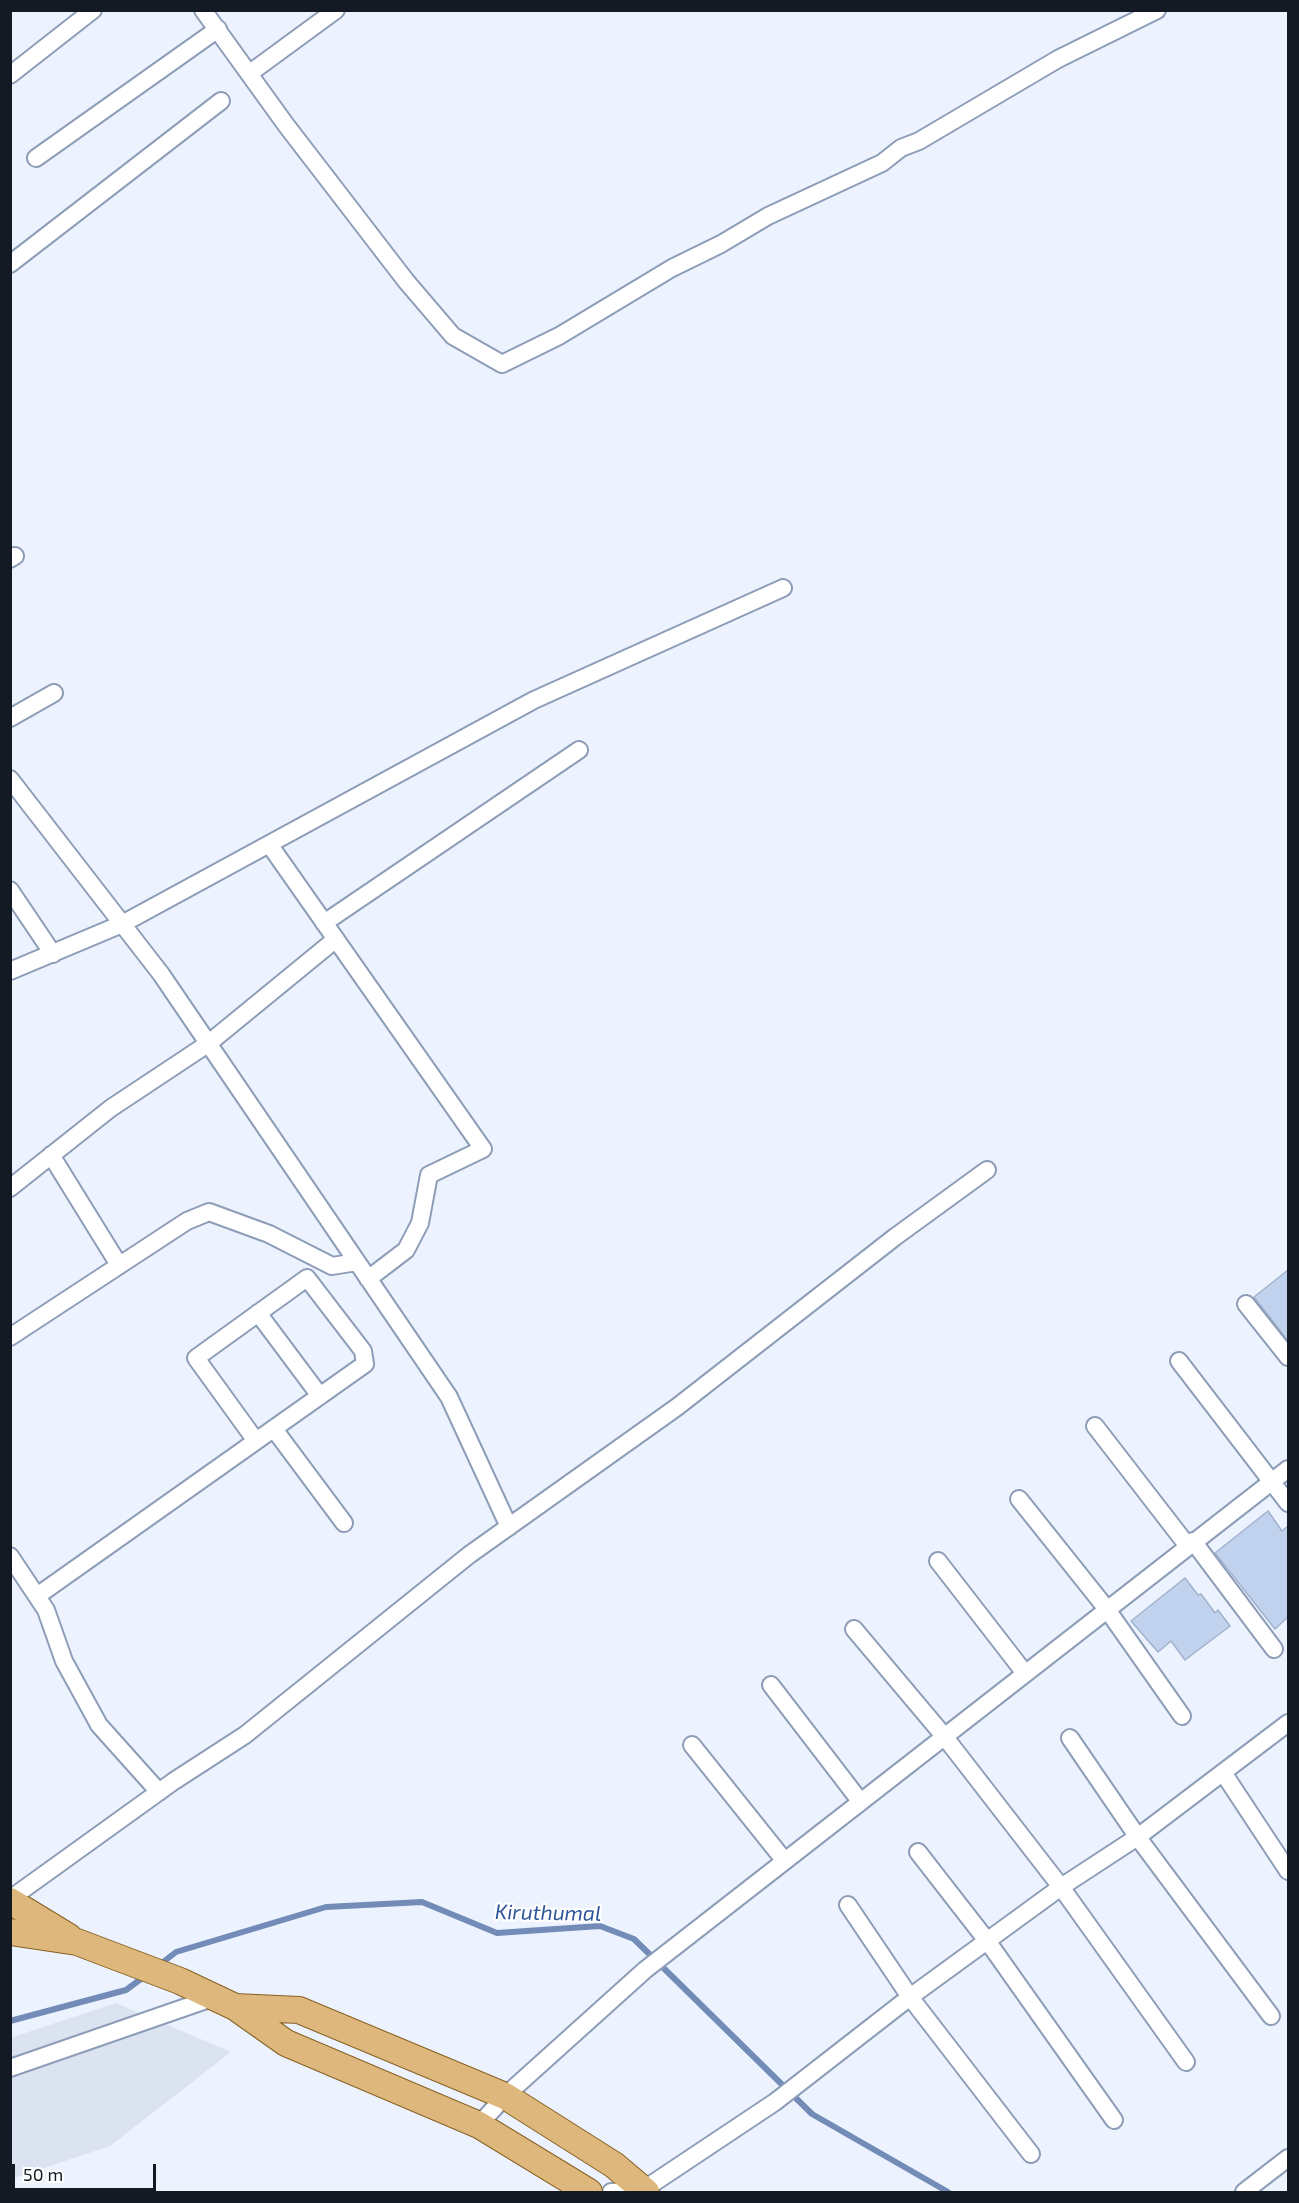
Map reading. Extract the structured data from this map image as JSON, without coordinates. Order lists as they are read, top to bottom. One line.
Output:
{"water":["Kiruthumal"],"scale_bar":"50 m"}
